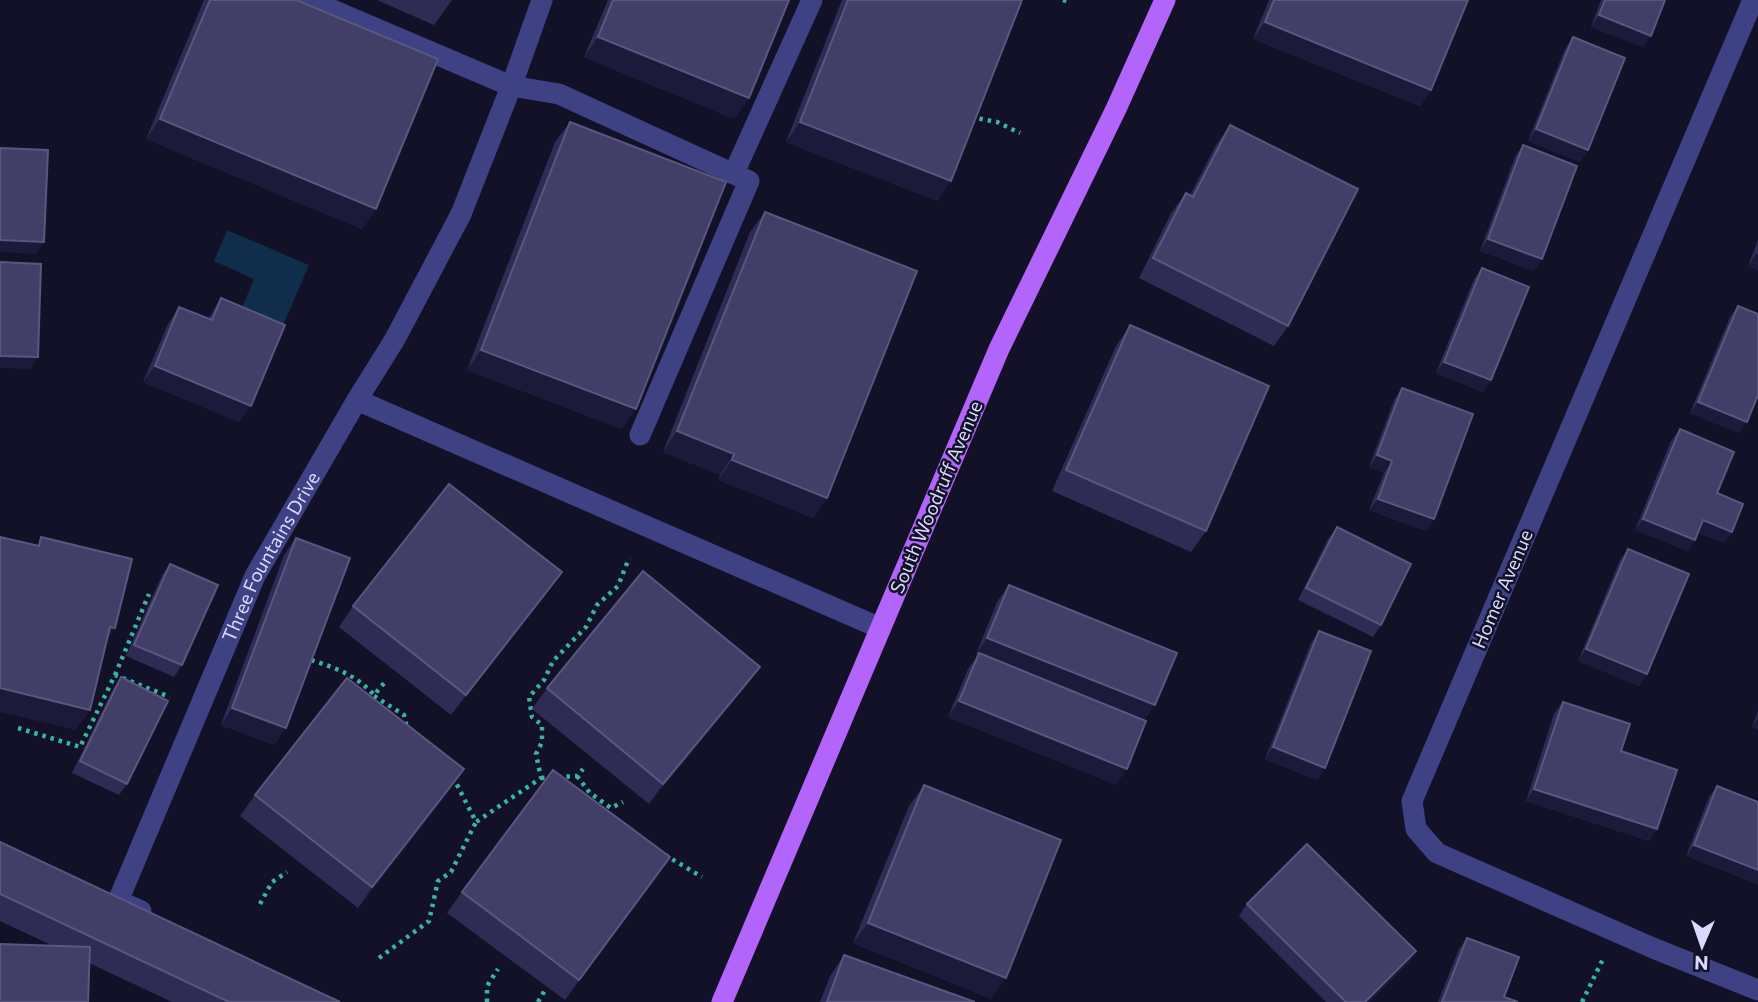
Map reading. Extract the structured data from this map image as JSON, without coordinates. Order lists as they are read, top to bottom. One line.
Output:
{"streets":{"main road":["South Woodruff Avenue"],"street":["Three Fountains Drive","Homer Avenue"]},"north":"bottom"}
